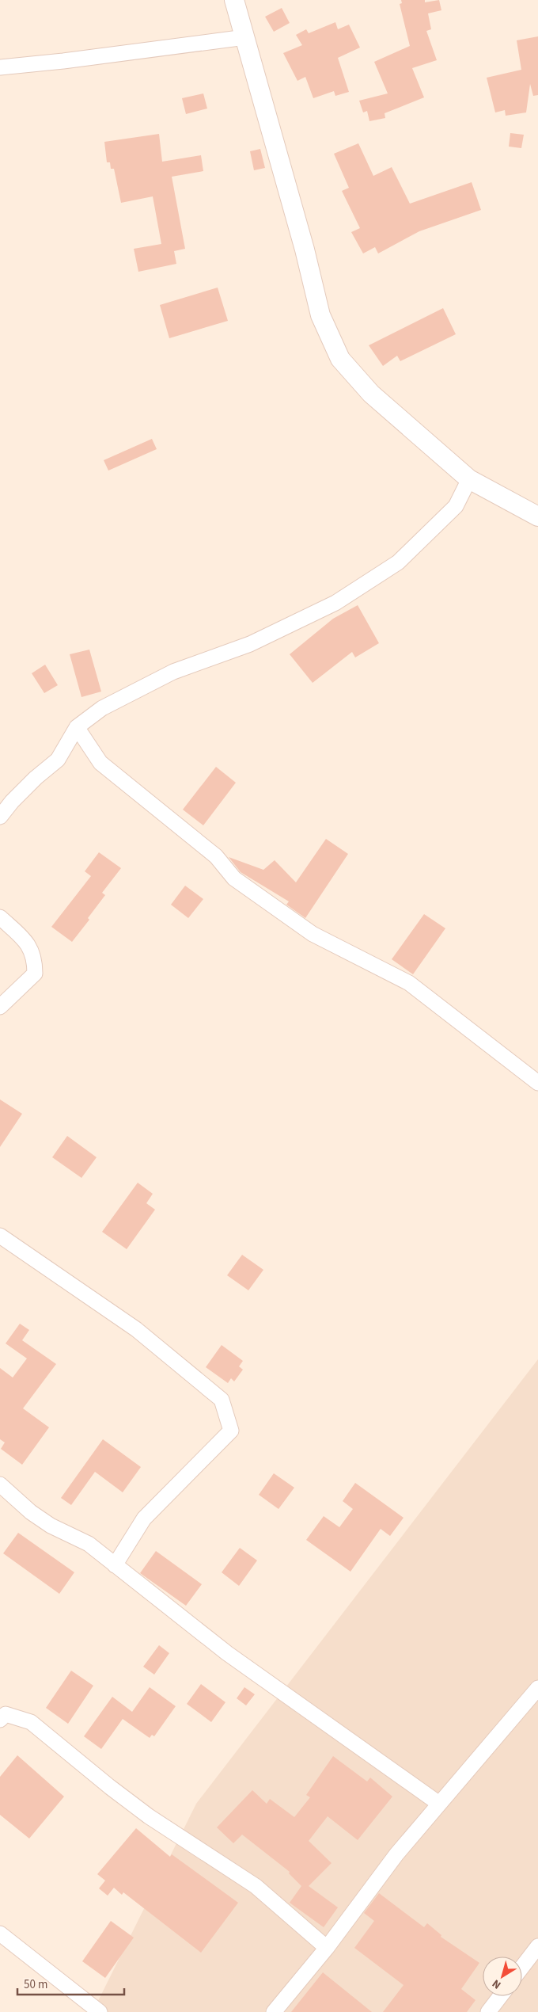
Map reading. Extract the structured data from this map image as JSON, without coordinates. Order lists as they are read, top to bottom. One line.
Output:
{"scale_bar":"50 m","north":"bottom left"}
